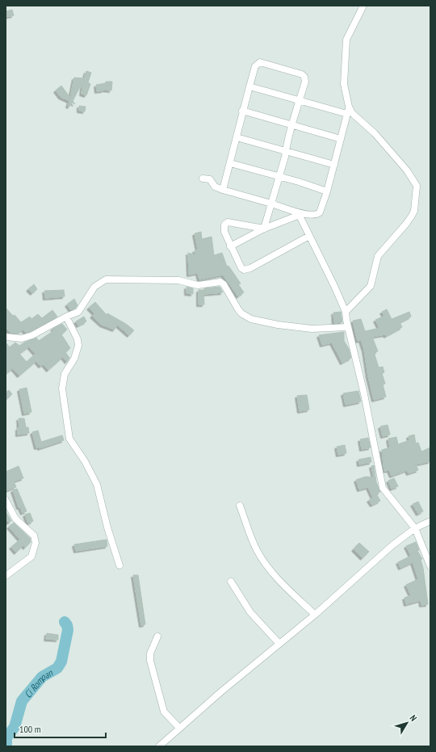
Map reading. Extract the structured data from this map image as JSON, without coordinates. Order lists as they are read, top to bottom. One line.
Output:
{"water":["Ci Rompan"],"scale_bar":"100 m","north":"top right"}
